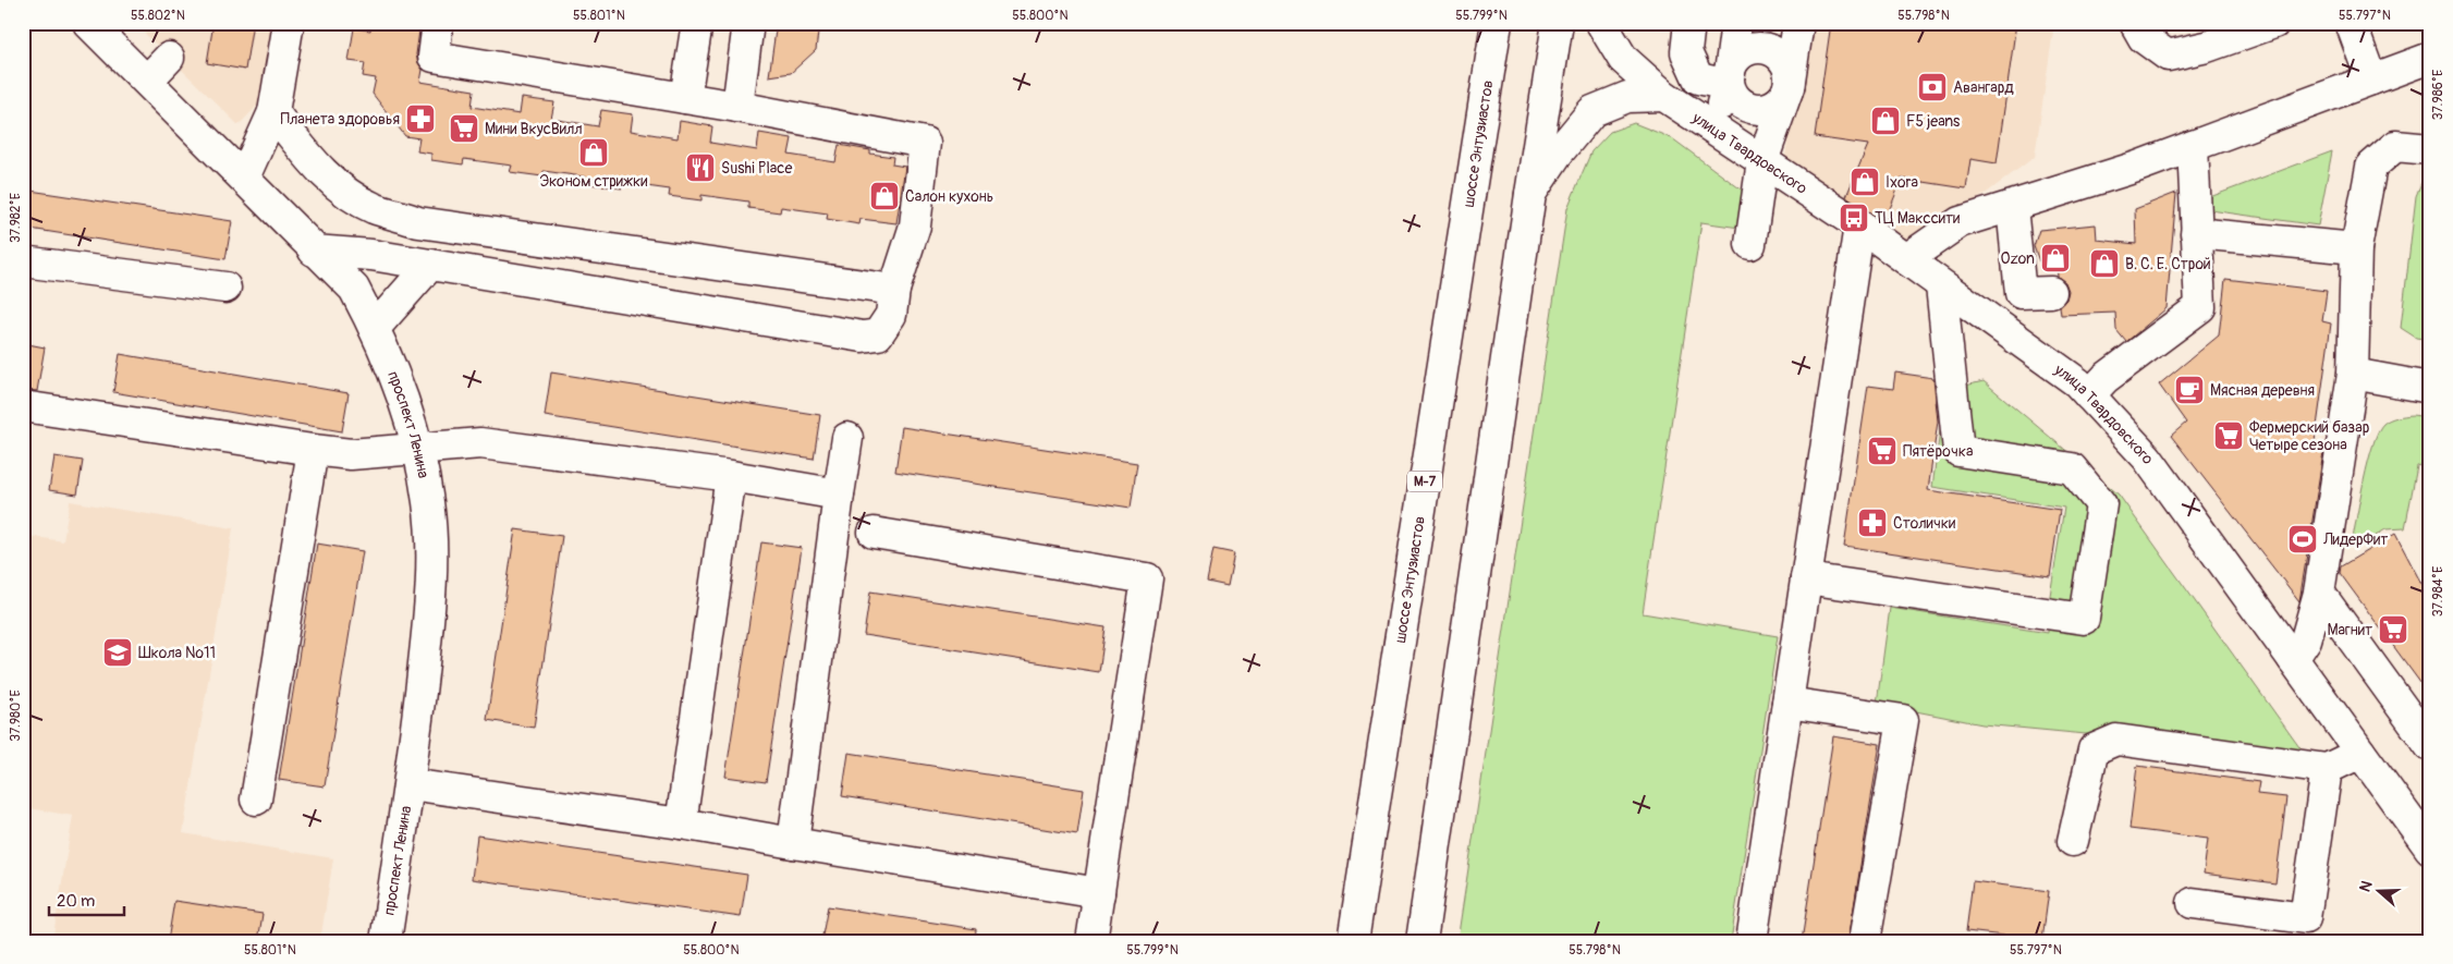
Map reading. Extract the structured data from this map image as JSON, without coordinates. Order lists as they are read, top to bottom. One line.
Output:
{"streets":{"main road":["шоссе Энтузиастов","улица Твардовского","проспект Ленина","М-7"]},"places":{"bank":["Авангард"],"pharmacy":["Планета здоровья","Столички"],"shop":["F5 jeans","Эконом стрижки","Ixora","Салон кухонь","Ozon","В. С. Е. Строй"],"supermarket":["Мини ВкусВилл","Фермерский базар Четыре сезона","Пятёрочка","Магнит"],"restaurant":["Sushi Place"],"bus stop":["ТЦ Макссити"],"cafe":["Мясная деревня"],"sports":["ЛидерФит"],"school or university":["Школа №11"]},"scale_bar":"20 m","north":"left","coordinates":["55.802°N","55.801°N","55.800°N","55.799°N","55.798°N","55.797°N","37.986°E","37.982°E","37.984°E","37.980°E"]}
